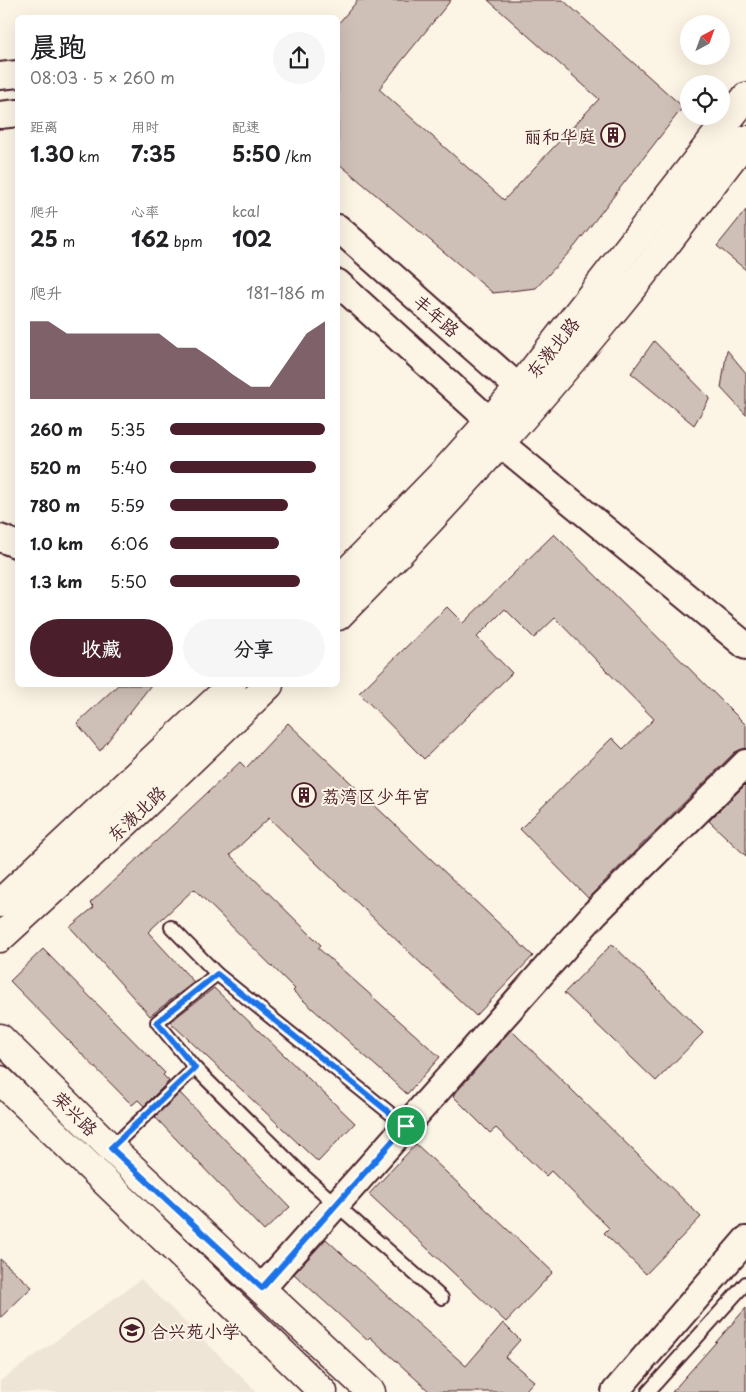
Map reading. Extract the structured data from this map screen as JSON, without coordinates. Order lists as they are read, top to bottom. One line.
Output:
{"streets":{"main road":["东漖北路","荣兴路"],"street":["丰年路"]},"crossings":[["丰年路","东漖北路"]],"places":{"building":["丽和华庭","荔湾区少年宫"],"school or university":["合兴苑小学"]},"north":"top right","page":{"heading":["晨跑","08:03 · 5 × 260 m"],"stats":[["距离","1.30 km"],["用时","7:35"],["配速","5:50 /km"],["爬升","25 m"],["心率","162 bpm"],["kcal","102"]],"chart":["爬升","181–186 m"],"list":[{"name":"260 m","note":"5:35"},{"name":"520 m","note":"5:40"},{"name":"780 m","note":"5:59"},{"name":"1.0 km","note":"6:06"},{"name":"1.3 km","note":"5:50"}],"buttons":["收藏","分享"]}}
